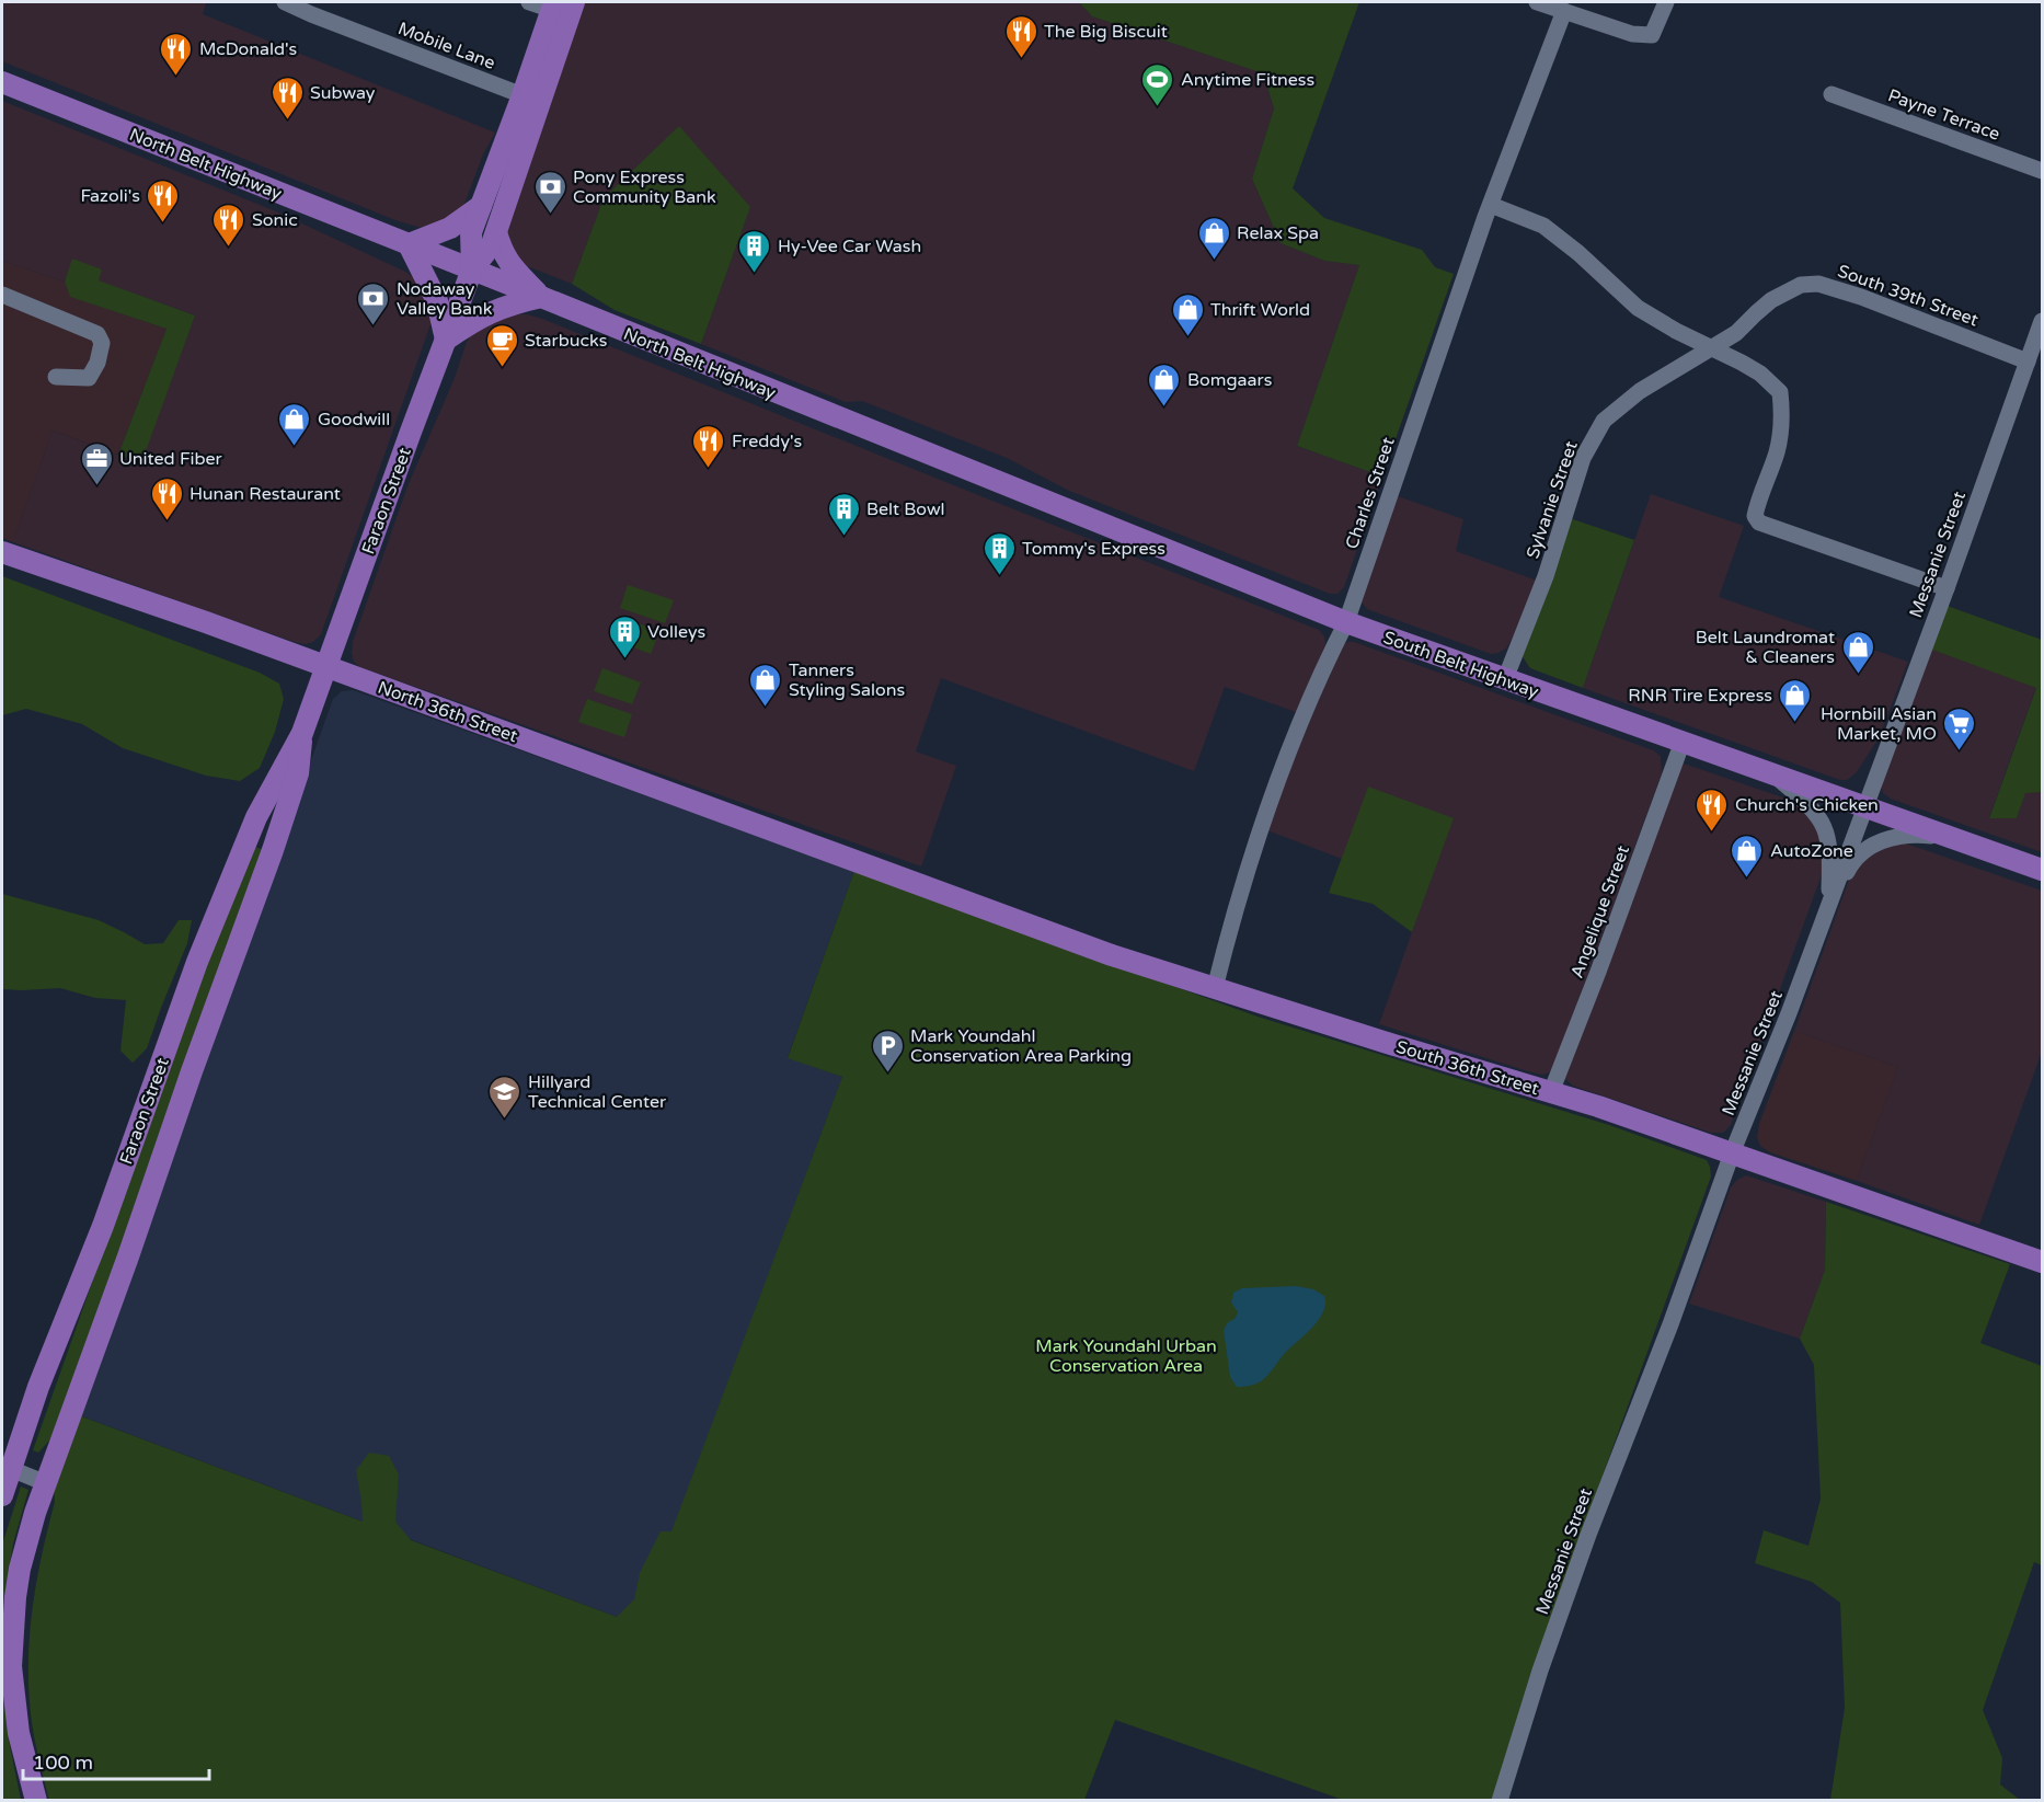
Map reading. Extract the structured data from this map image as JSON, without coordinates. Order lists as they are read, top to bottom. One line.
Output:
{"streets":{"main road":["North Belt Highway","Faraon Street","South Belt Highway","North 36th Street","South 36th Street"],"street":["Mobile Lane","Payne Terrace","South 39th Street","Charles Street","Sylvanie Street","Messanie Street","Angelique Street"]},"crossings":[["Mobile Lane","Faraon Street"],["North Belt Highway","Faraon Street"],["North Belt Highway","South Belt Highway"],["South 39th Street","Sylvanie Street"],["South 39th Street","Messanie Street"],["Charles Street","South Belt Highway"],["Charles Street","South 36th Street"],["Sylvanie Street","South Belt Highway"],["Faraon Street","North 36th Street"],["Messanie Street","South Belt Highway"],["Messanie Street","South 36th Street"],["South Belt Highway","Angelique Street"],["North 36th Street","South 36th Street"],["Angelique Street","South 36th Street"]],"parks":["Mark Youndahl Urban Conservation Area"],"places":{"restaurant":["The Big Biscuit","McDonald's","Subway","Fazoli's","Sonic","Freddy's","Hunan Restaurant","Church's Chicken"],"sports":["Anytime Fitness"],"bank":["Pony Express Community Bank","Nodaway Valley Bank"],"shop":["Relax Spa","Thrift World","Bomgaars","Goodwill","Belt Laundromat & Cleaners","Tanners Styling Salons","RNR Tire Express","AutoZone"],"building":["Hy-Vee Car Wash","Belt Bowl","Tommy's Express","Volleys"],"cafe":["Starbucks"],"office":["United Fiber"],"supermarket":["Hornbill Asian Market, MO"],"parking":["Mark Youndahl Conservation Area Parking"],"school or university":["Hillyard Technical Center"]},"scale_bar":"100 m"}
